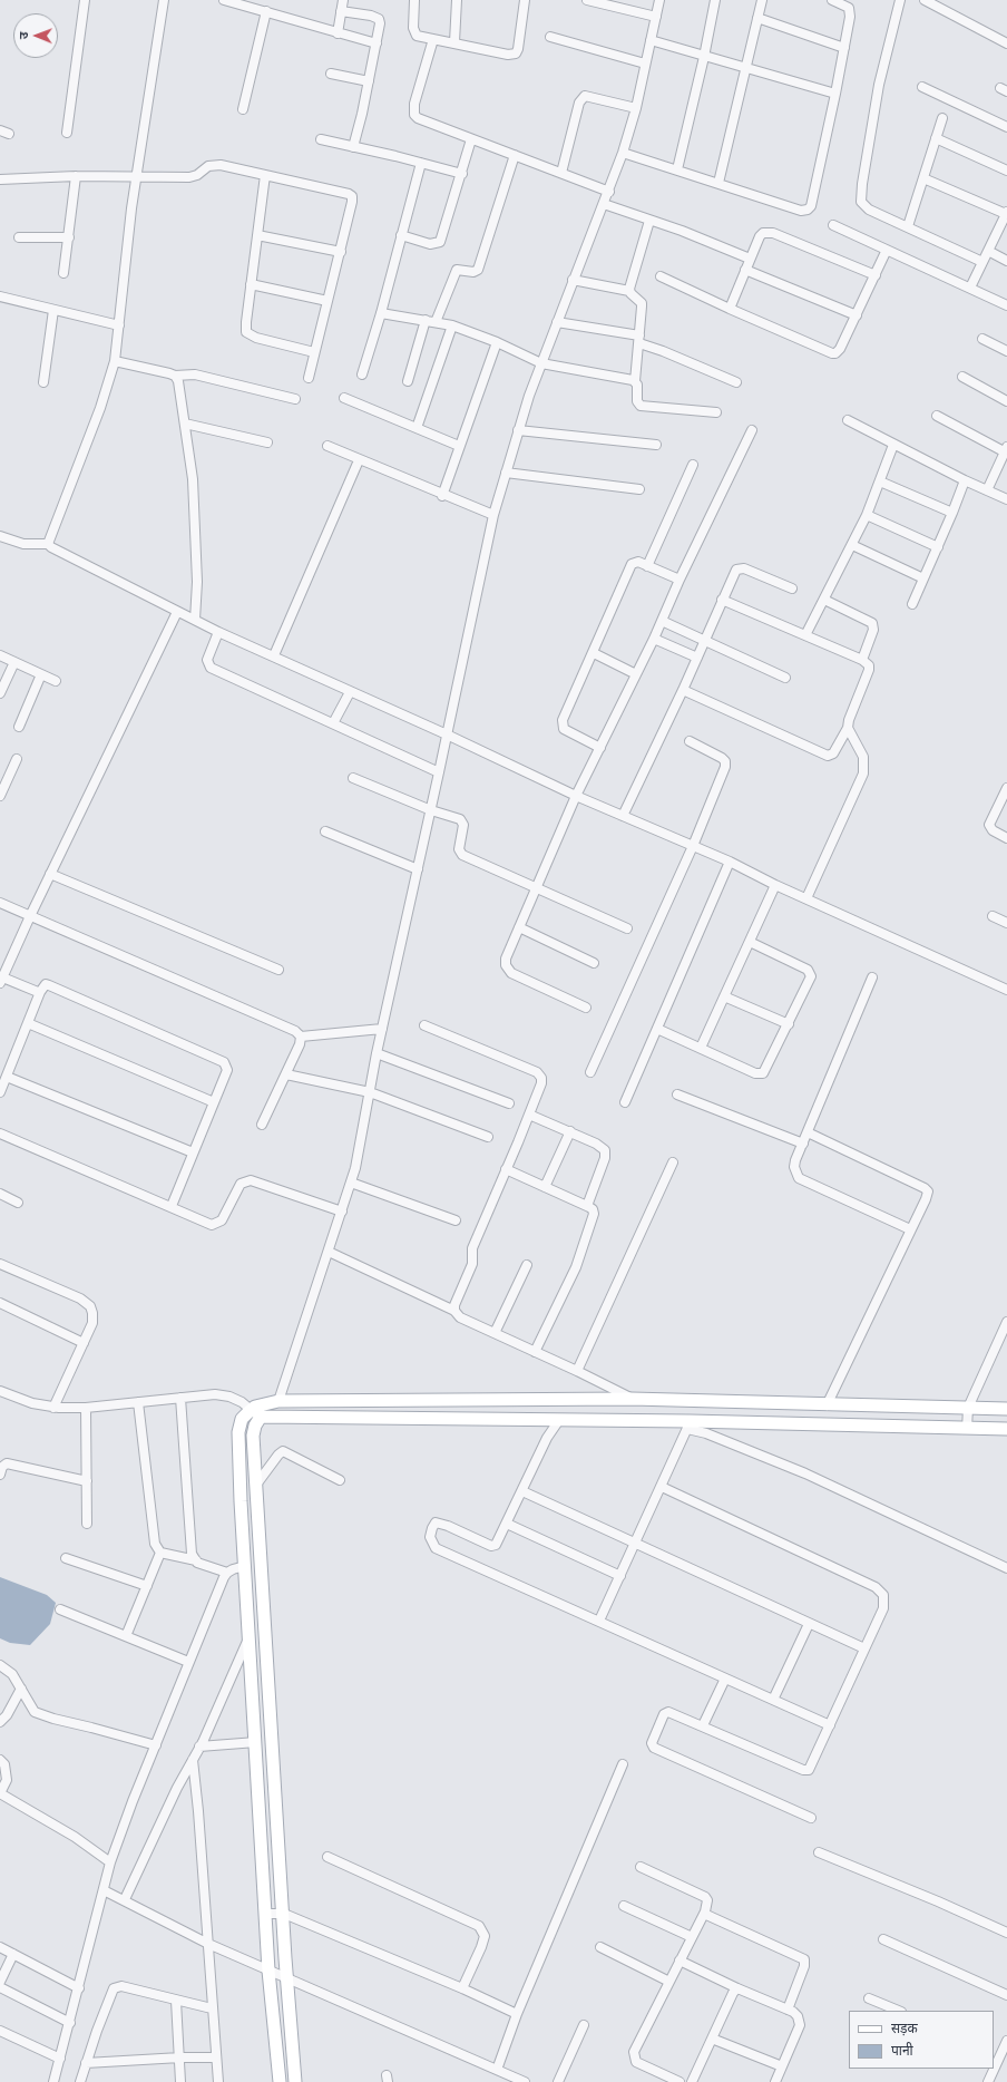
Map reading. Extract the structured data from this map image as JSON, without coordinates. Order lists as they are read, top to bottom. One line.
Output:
{"legend":["सड़क","पानी"],"north":"left"}
